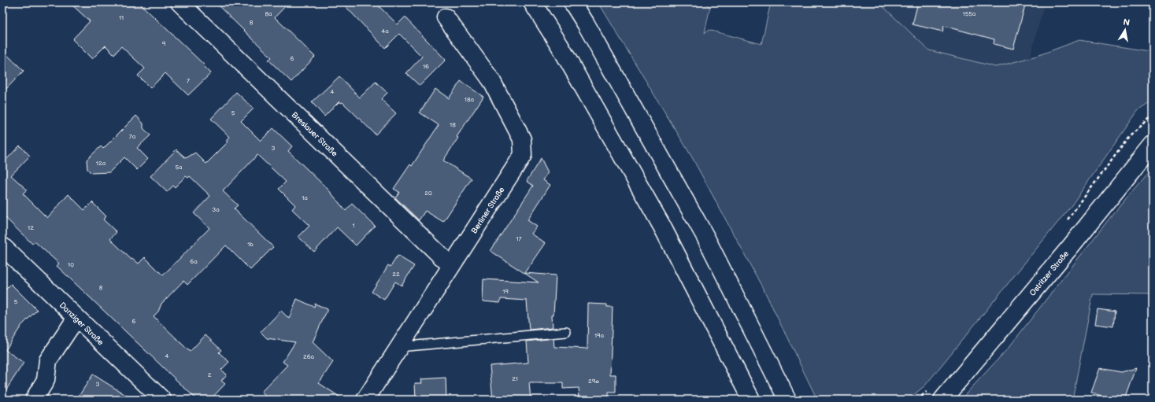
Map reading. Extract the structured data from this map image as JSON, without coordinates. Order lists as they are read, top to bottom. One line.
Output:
{"streets":{"main road":["Breslauer Straße","Berliner Straße","Ostritzer Straße","Danziger Straße"]},"crossings":[["Breslauer Straße","Berliner Straße"]],"house_numbers":["8a","155a","11","8","4a","9","6","16","7","4","18a","5","18","7a","3","12a","5a","20","1a","3a","1","12","17","1b","6a","10","22","8","19","5","6","19a","4","26a","2","21","29e","3"],"north":"top"}
